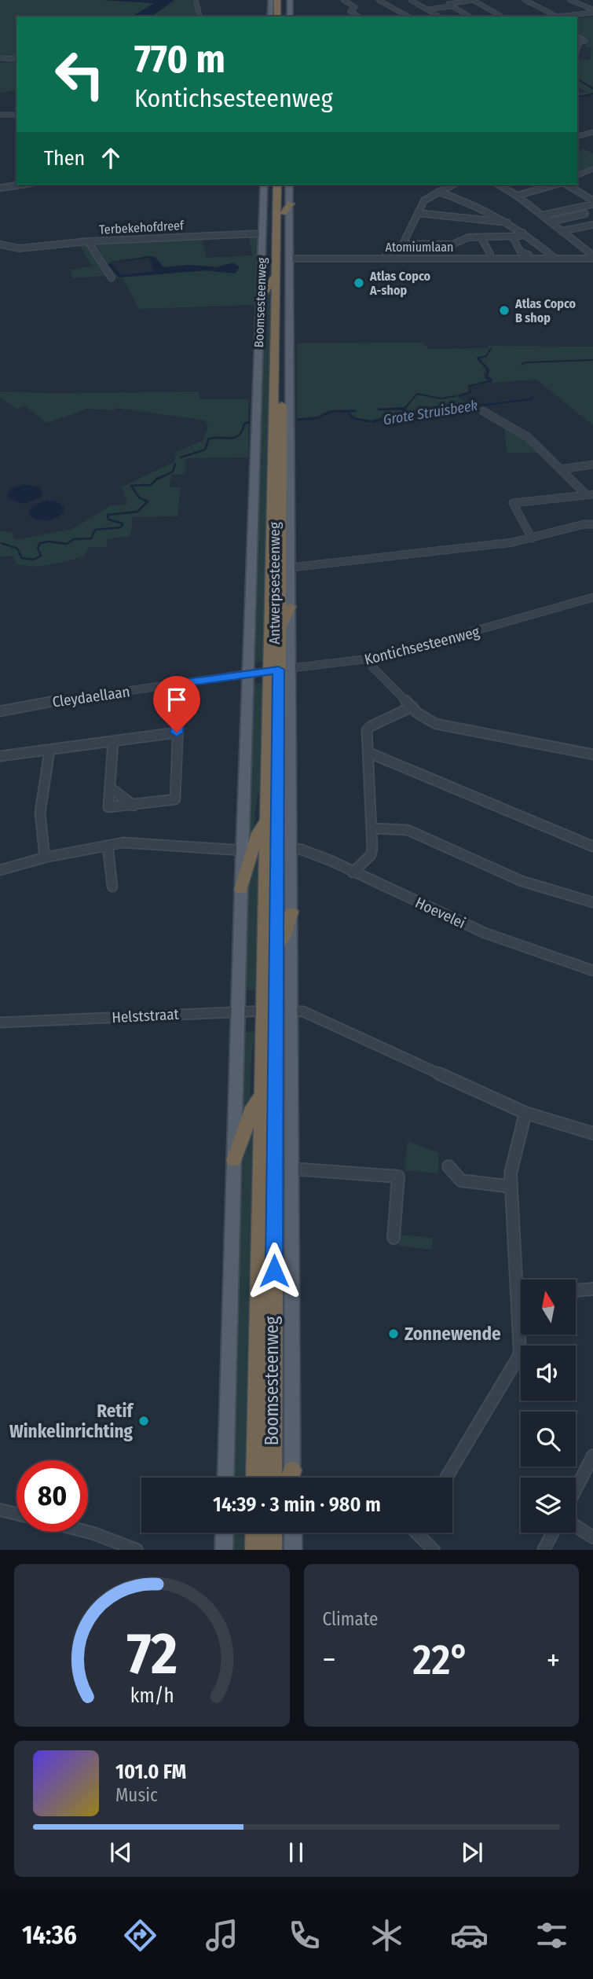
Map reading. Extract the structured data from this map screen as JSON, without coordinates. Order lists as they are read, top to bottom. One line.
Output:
{"streets":{"main road":["Terbekehofdreef","Boomsesteenweg","Antwerpsesteenweg"],"street":["Atomiumlaan","Kontichsesteenweg","Cleydaellaan","Hoevelei","Helststraat"]},"crossings":[["Terbekehofdreef","Boomsesteenweg"],["Atomiumlaan","Boomsesteenweg"],["Boomsesteenweg","Antwerpsesteenweg"],["Boomsesteenweg","Helststraat"],["Antwerpsesteenweg","Kontichsesteenweg"],["Antwerpsesteenweg","Cleydaellaan"],["Antwerpsesteenweg","Hoevelei"],["Antwerpsesteenweg","Helststraat"],["Kontichsesteenweg","Cleydaellaan"]],"water":["Grote Struisbeek"],"places":["Atlas Copco A-shop","Atlas Copco B shop","Zonnewende","Retif Winkelinrichting"],"north":"top","page":{"turn":["770 m","Kontichsesteenweg"],"then":"Then","limit":"80","trip":"14:39 · 3 min · 980 m","tile":"Climate","heat":["−","22°","+"],"song":["101.0 FM","Music"],"tabs":"14:36","gauge":["72","km/h"]}}
